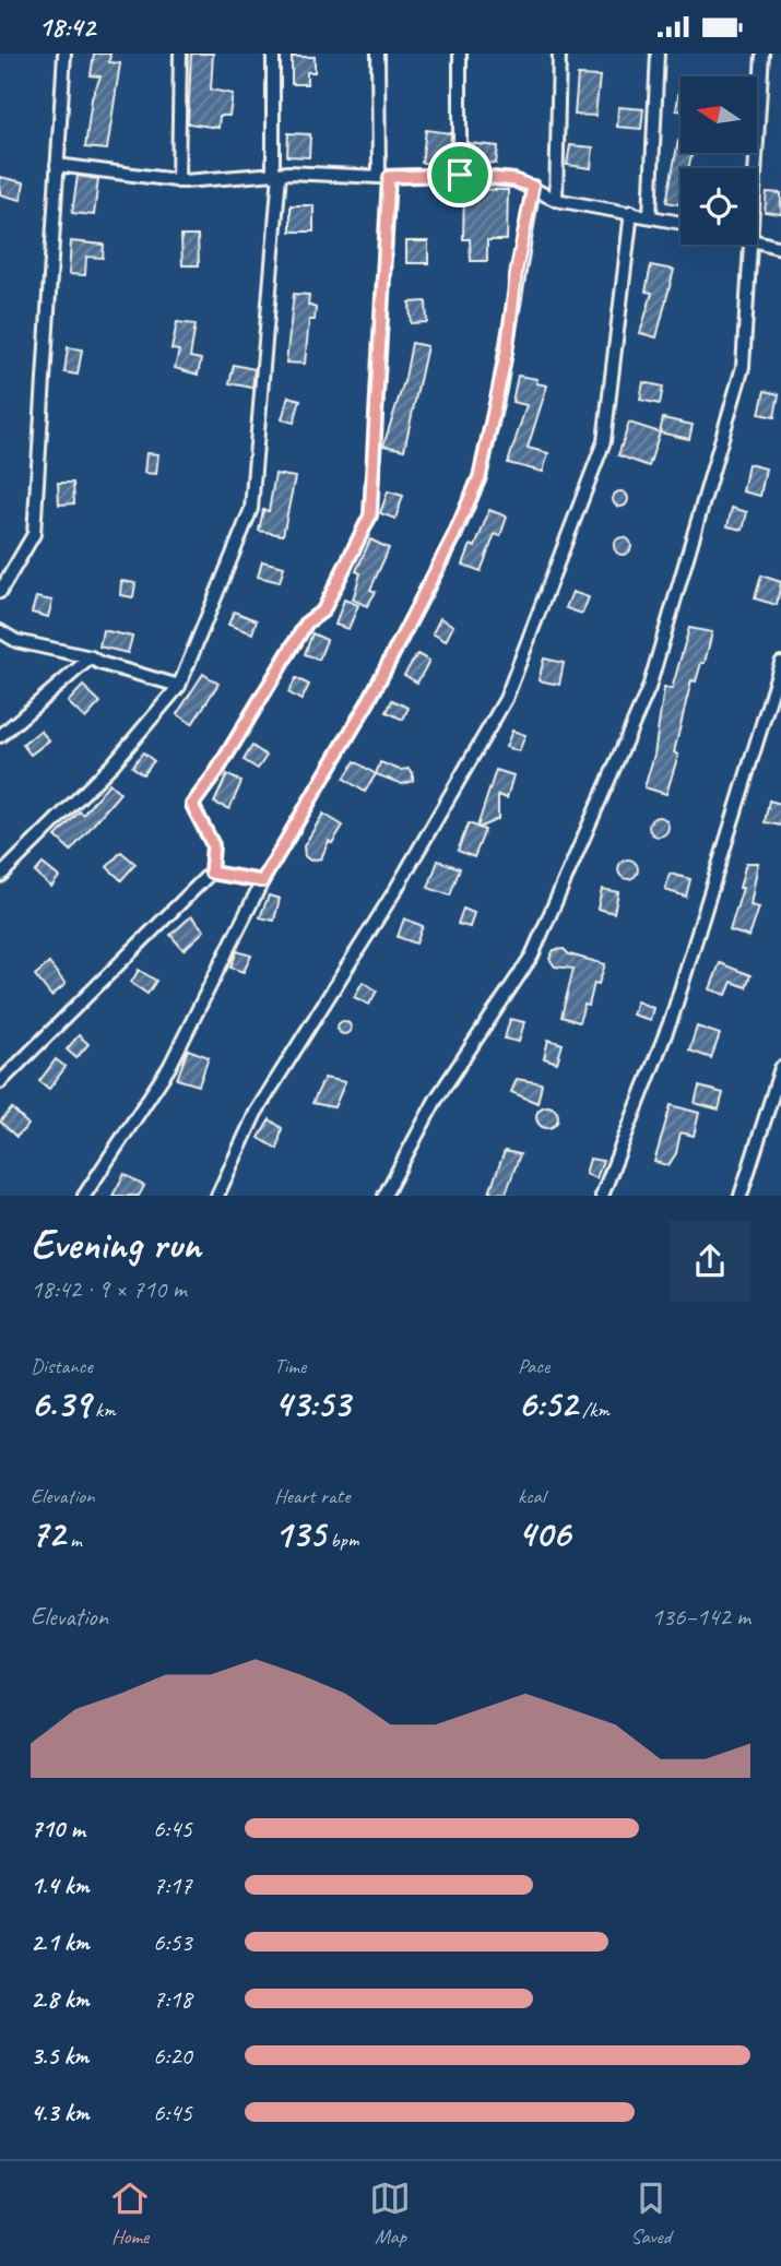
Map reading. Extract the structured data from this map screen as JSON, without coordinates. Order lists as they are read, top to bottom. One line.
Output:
{"north":"left","page":{"status":"18:42","heading":["Evening run","18:42 · 9 × 710 m"],"stats":[["Distance","6.39 km"],["Time","43:53"],["Pace","6:52 /km"],["Elevation","72 m"],["Heart rate","135 bpm"],["kcal","406"]],"chart":["Elevation","136–142 m"],"list":[{"name":"710 m","note":"6:45"},{"name":"1.4 km","note":"7:17"},{"name":"2.1 km","note":"6:53"},{"name":"2.8 km","note":"7:18"},{"name":"3.5 km","note":"6:20"},{"name":"4.3 km","note":"6:45"}],"tabs":["Home","Map","Saved"]}}
